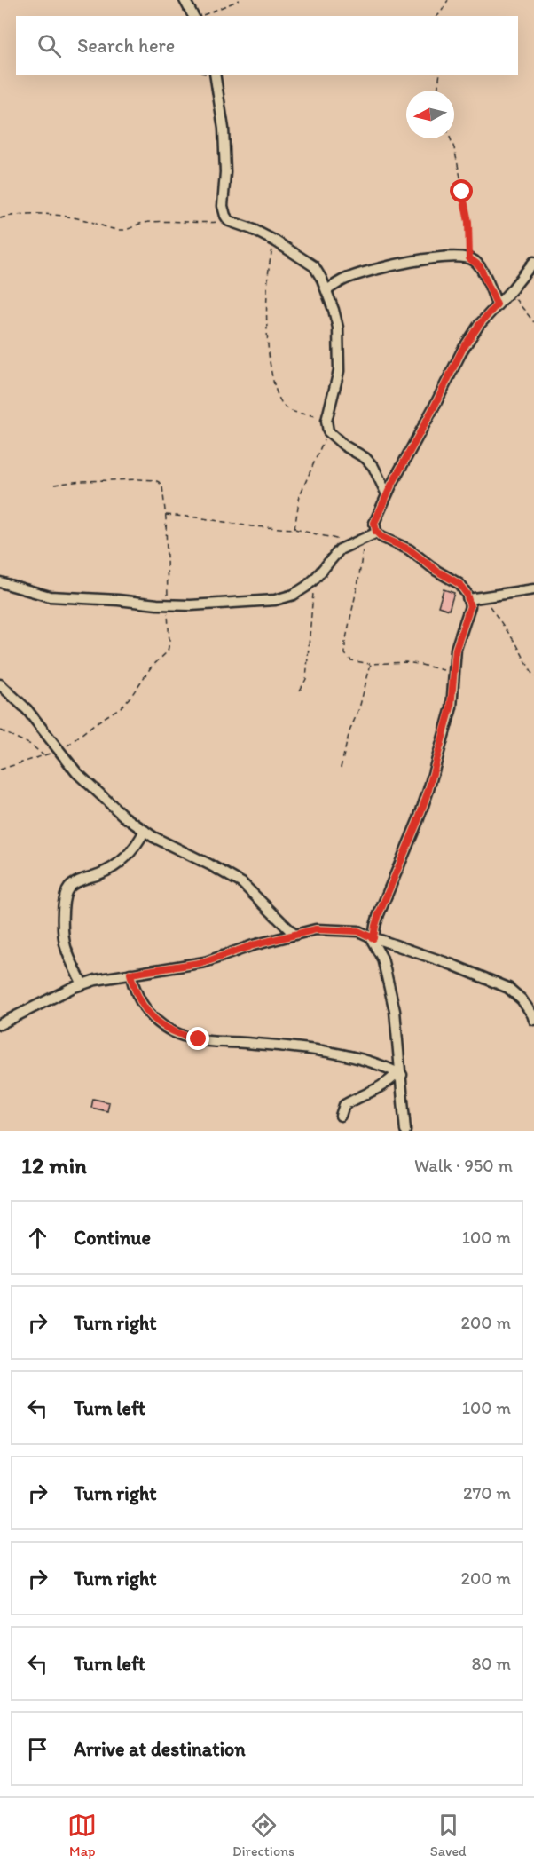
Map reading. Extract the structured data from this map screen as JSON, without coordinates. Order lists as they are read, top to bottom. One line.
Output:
{"north":"left","page":{"search":"Search here","heading":["12 min","Walk · 950 m"],"list":[["Continue","100 m"],["Turn right","200 m"],["Turn left","100 m"],["Turn right","270 m"],["Turn right","200 m"],["Turn left","80 m"],"Arrive at destination"],"nav":["Map","Directions","Saved"]}}
